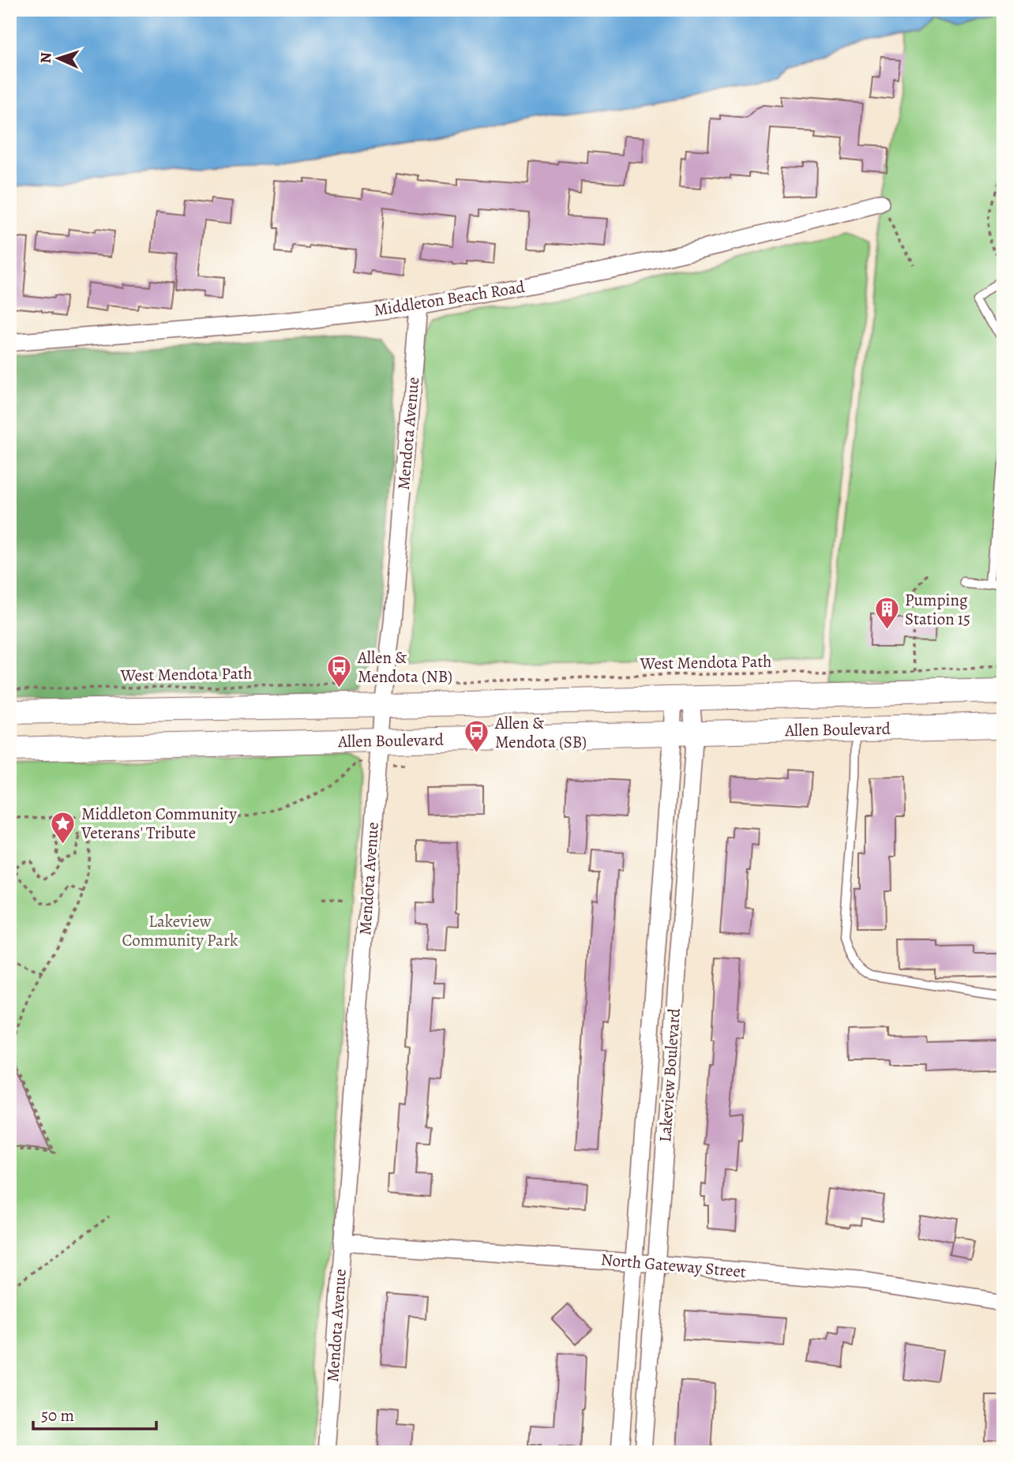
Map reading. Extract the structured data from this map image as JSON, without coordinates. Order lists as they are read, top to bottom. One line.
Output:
{"streets":{"main road":["Allen Boulevard"],"street":["Middleton Beach Road","Mendota Avenue","Lakeview Boulevard","North Gateway Street"],"path":["West Mendota Path"]},"crossings":[["Middleton Beach Road","Mendota Avenue"],["Mendota Avenue","Allen Boulevard"],["Mendota Avenue","North Gateway Street"],["Allen Boulevard","Lakeview Boulevard"],["Lakeview Boulevard","North Gateway Street"]],"parks":["Lakeview Community Park"],"places":{"building":["Pumping Station 15"],"bus stop":["Allen & Mendota (NB)","Allen & Mendota (SB)"],"place":["Middleton Community Veterans' Tribute"]},"scale_bar":"50 m","north":"left"}
